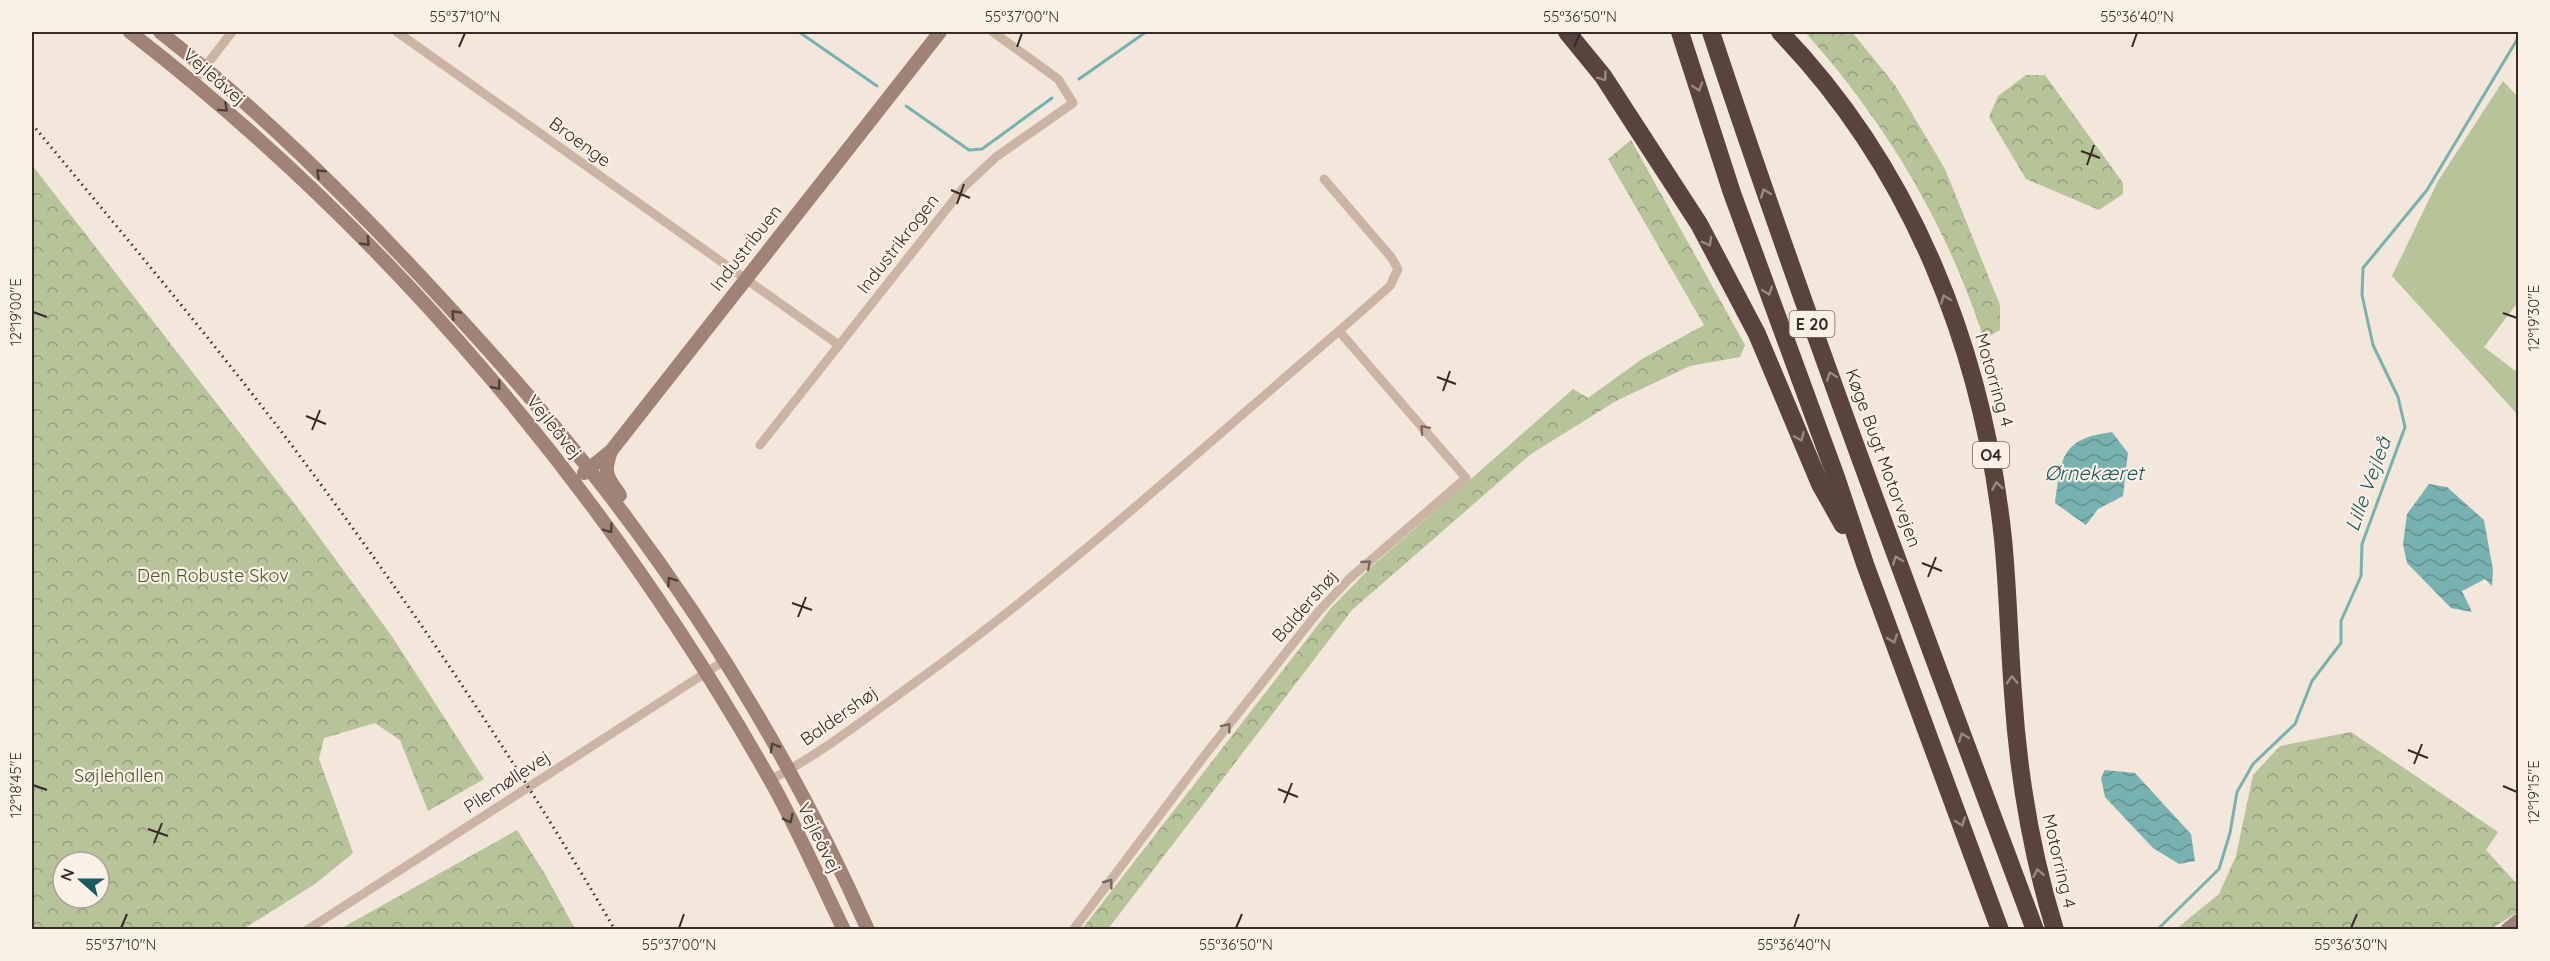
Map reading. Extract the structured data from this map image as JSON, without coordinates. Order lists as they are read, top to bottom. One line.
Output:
{"streets":{"highway":["E 20","Motorring 4","O4","Køge Bugt Motorvejen"],"street":["Vejleåvej","Broenge","Industrikrogen","Industribuen","Baldershøj","Pilemøllevej"]},"crossings":[["Vejleåvej","Industribuen"],["Vejleåvej","Baldershøj"],["Vejleåvej","Pilemøllevej"],["Broenge","Industribuen"]],"one_way":["Baldershøj"],"water":["Ørnekæret","Lille Vejleå"],"parks":["Den Robuste Skov","Søjlehallen"],"north":"left","coordinates":["55°37'10\"N","55°37'00\"N","55°36'50\"N","55°36'40\"N","12°19'00\"E","12°19'30\"E","12°18'45\"E","12°19'15\"E","55°36'30\"N"]}
